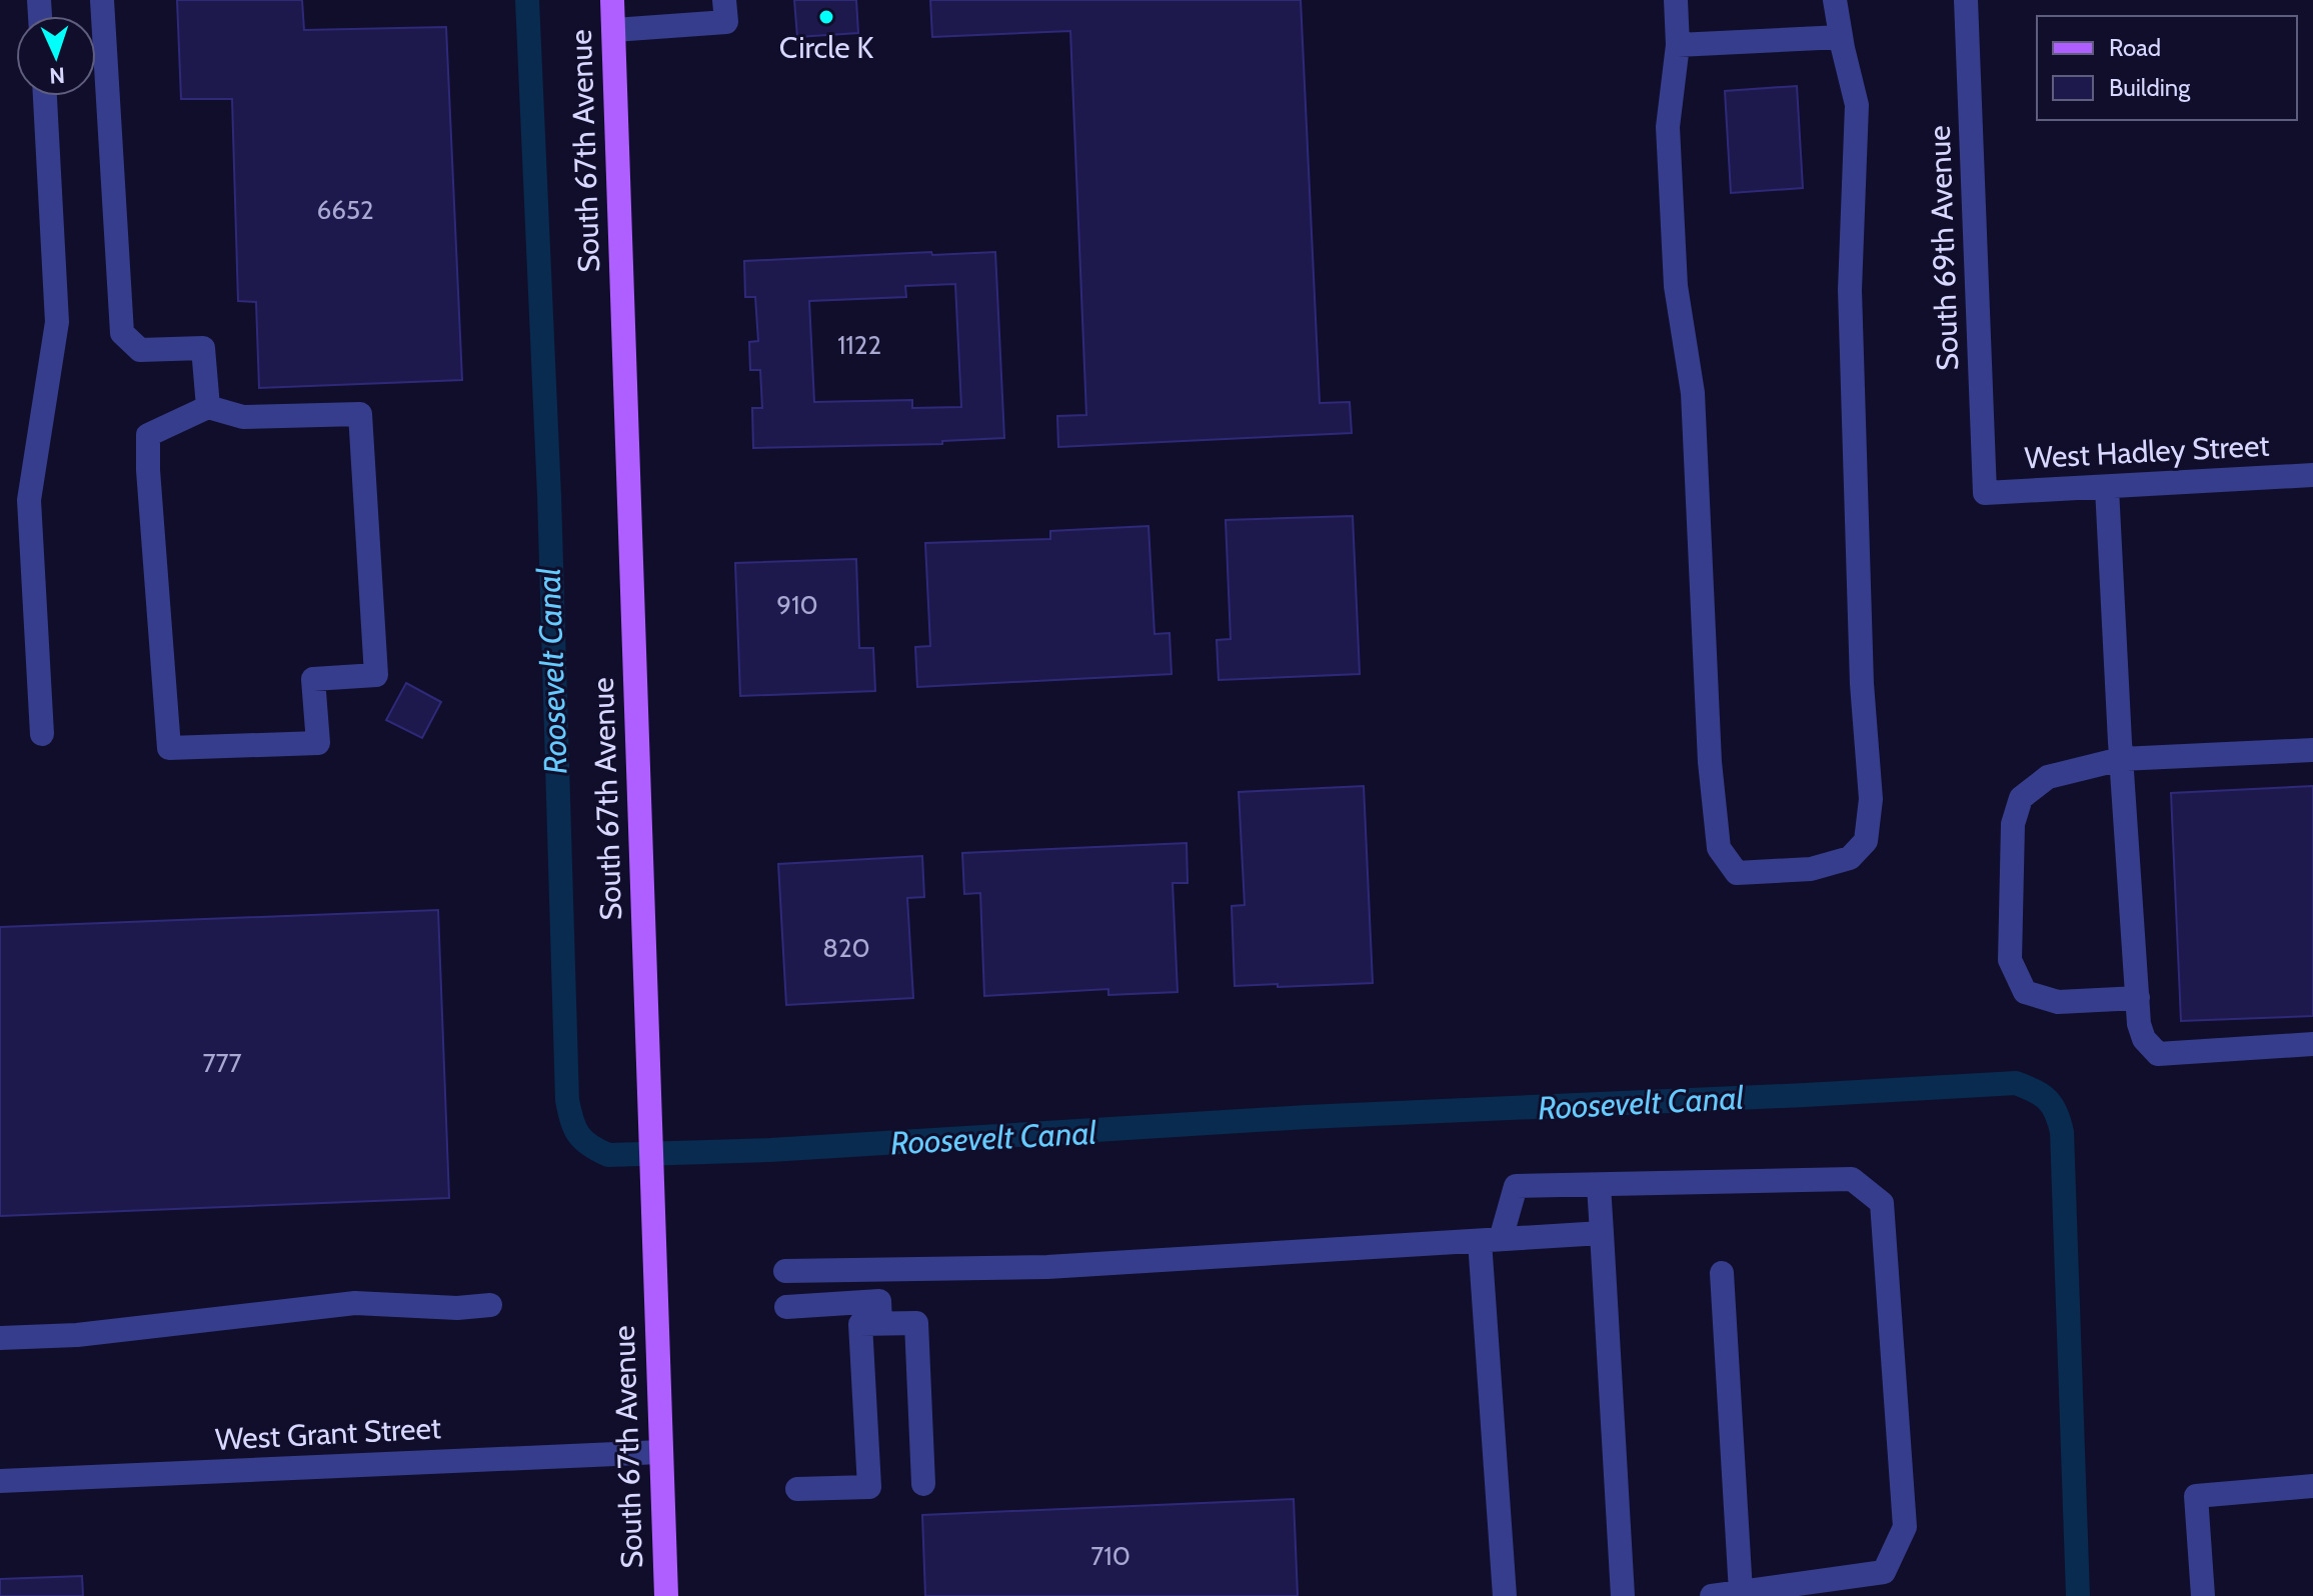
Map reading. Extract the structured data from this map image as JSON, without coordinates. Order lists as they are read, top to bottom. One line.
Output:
{"streets":{"main road":["South 67th Avenue"],"street":["South 69th Avenue","West Hadley Street","West Grant Street"]},"crossings":[["South 67th Avenue","West Grant Street"],["South 69th Avenue","West Hadley Street"]],"water":["Roosevelt Canal"],"places":["Circle K"],"house_numbers":["6652","1122","910","820","777","710"],"legend":["Road","Building"],"north":"bottom"}
